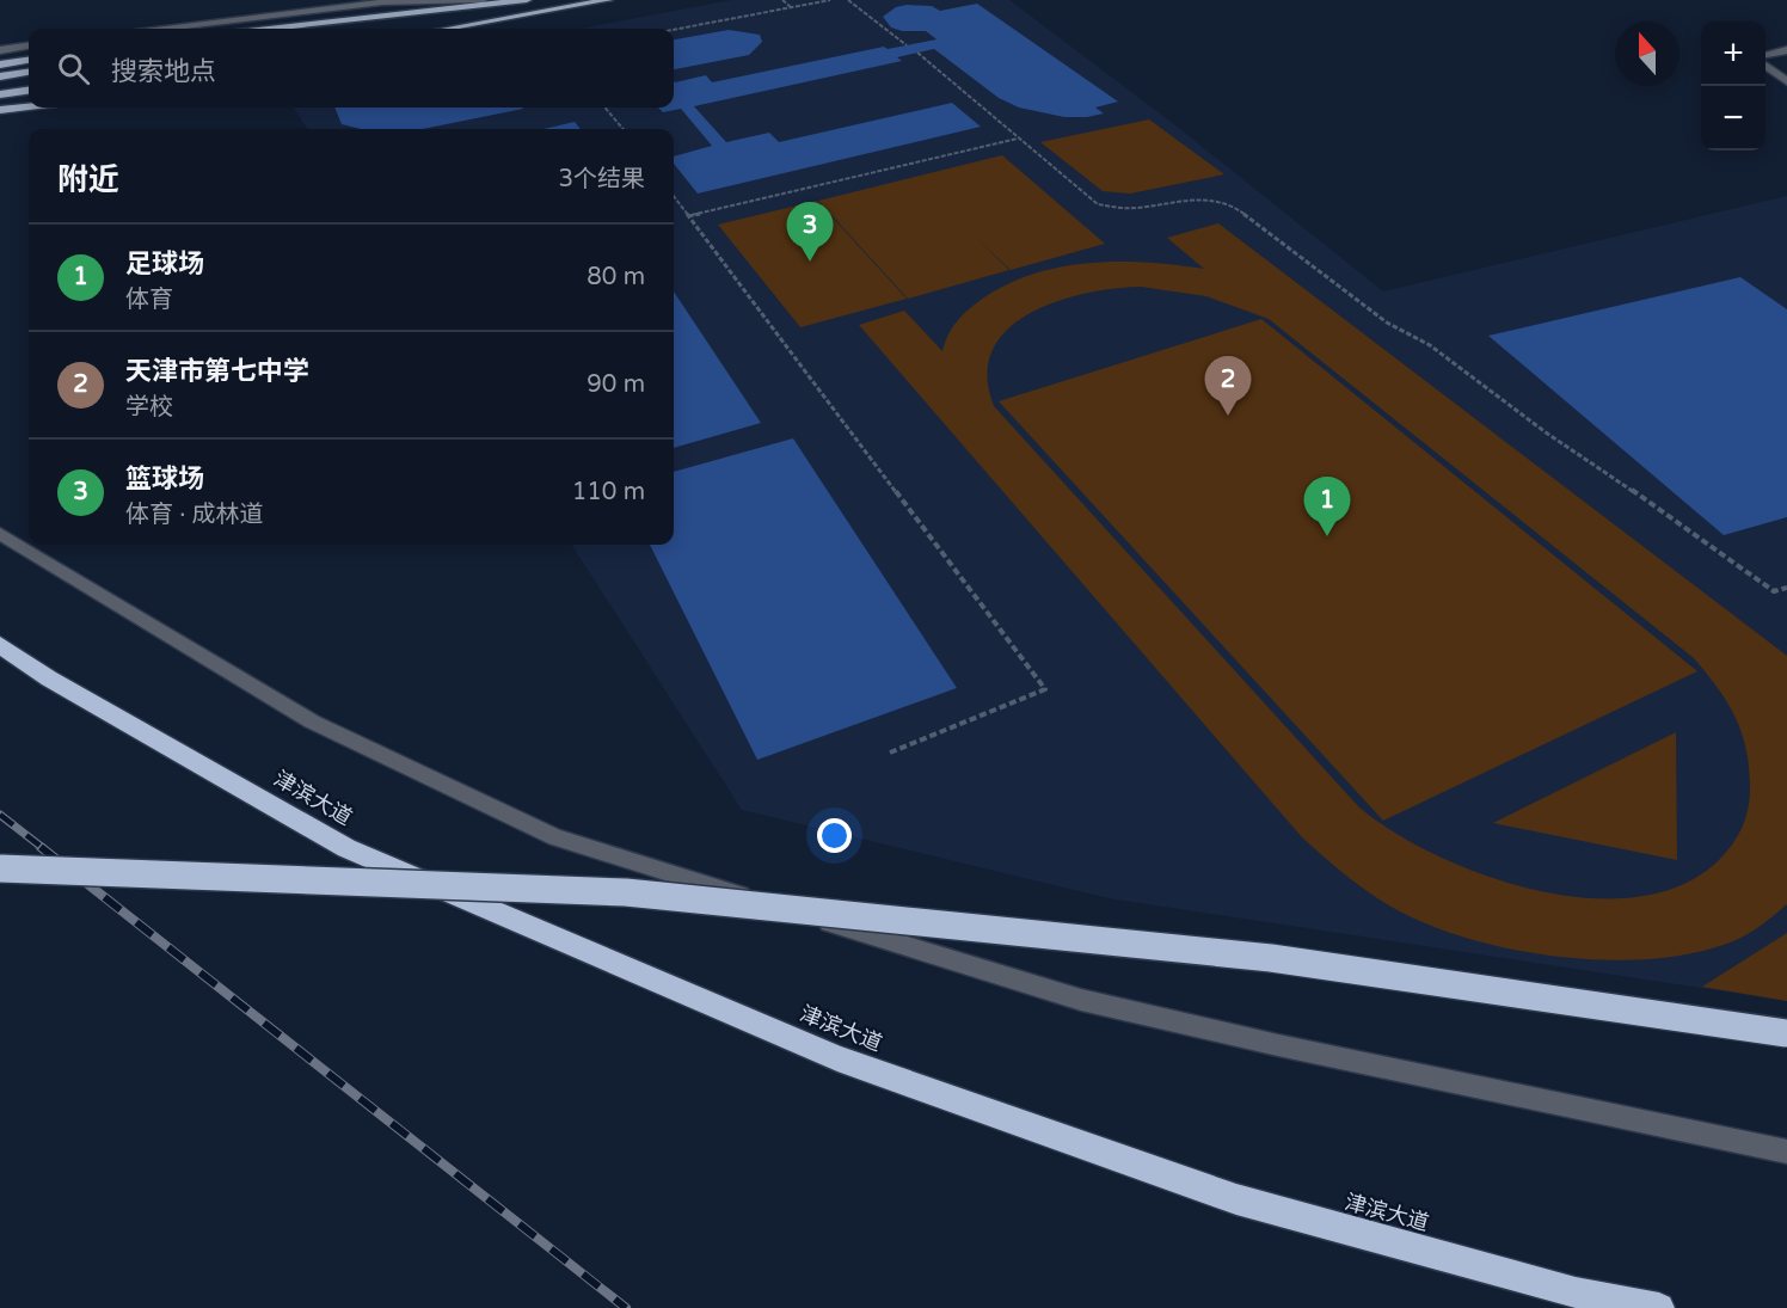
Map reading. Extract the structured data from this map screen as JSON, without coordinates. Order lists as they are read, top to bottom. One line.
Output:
{"streets":{"highway":["津滨大道"]},"north":"top","page":{"map_buttons":["+","−"],"search":"搜索地点","heading":["附近","3个结果"],"pins":["3","2","1"],"list":[{"mark":"1","name":"足球场","note":"体育","value":"80 m"},{"mark":"2","name":"天津市第七中学","note":"学校","value":"90 m"},{"mark":"3","name":"篮球场","note":"体育 · 成林道","value":"110 m"}]}}
